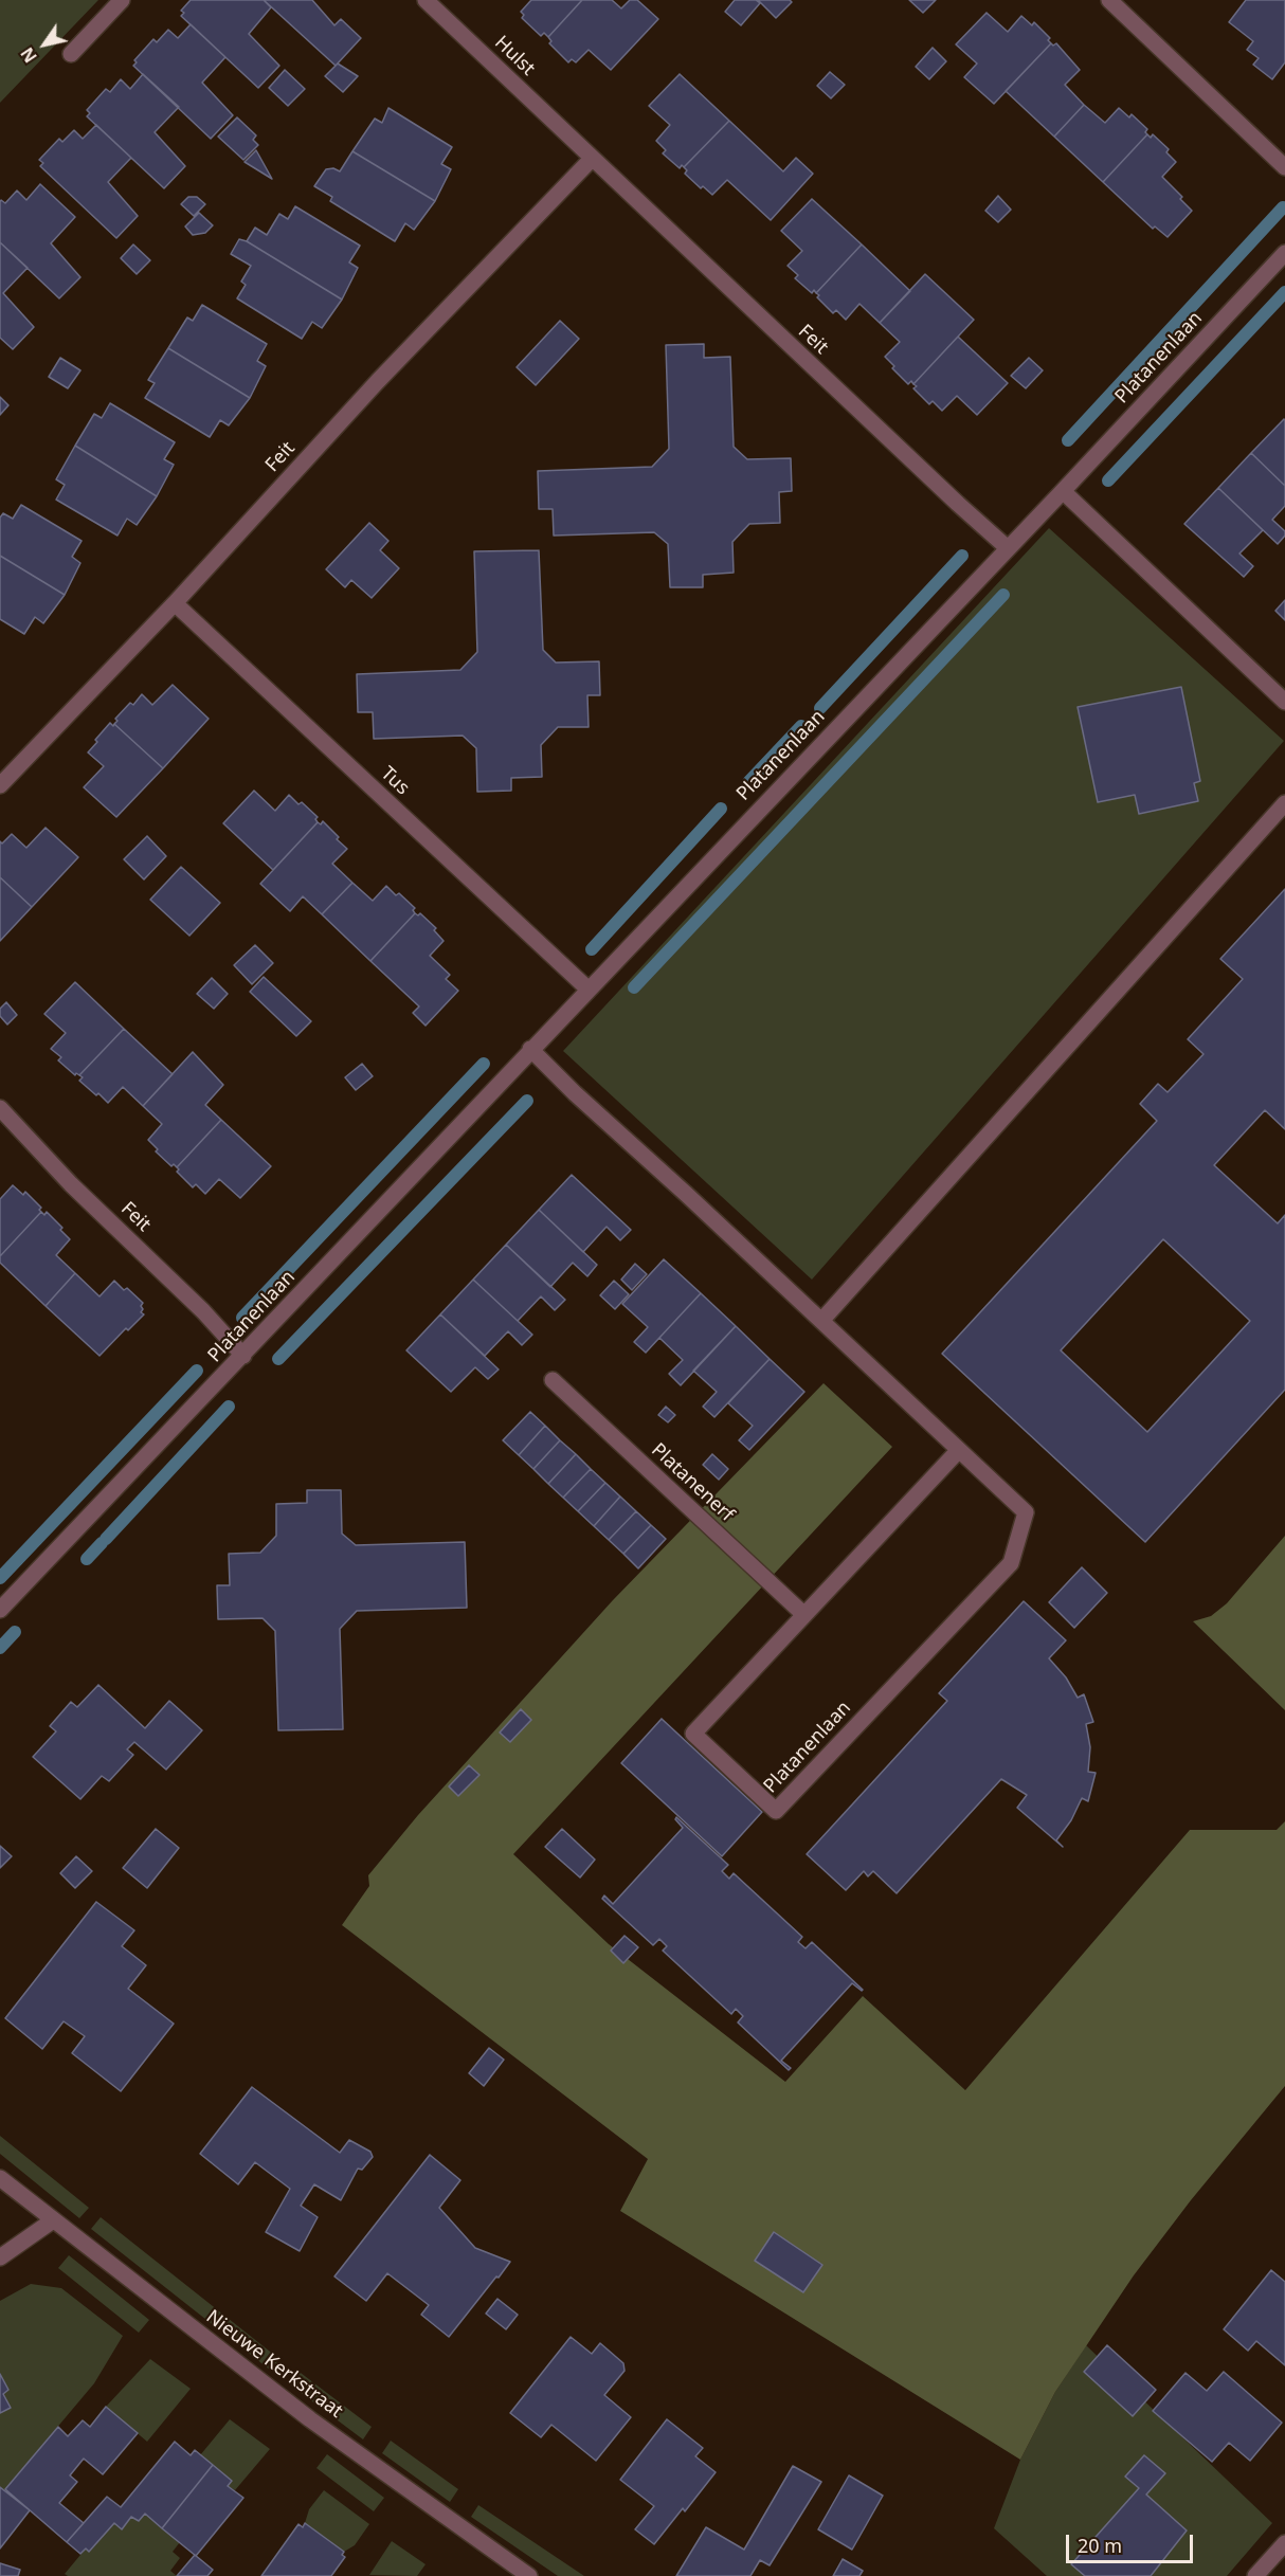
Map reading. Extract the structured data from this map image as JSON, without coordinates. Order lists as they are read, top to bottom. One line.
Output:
{"streets":{"street":["Hulst","Feit","Platanenlaan","Tus","Platanenerf","Nieuwe Kerkstraat"]},"crossings":[["Hulst","Feit"],["Feit","Platanenlaan"],["Feit","Tus"],["Platanenlaan","Tus"],["Platanenlaan","Platanenerf"]],"scale_bar":"20 m","north":"bottom left"}
